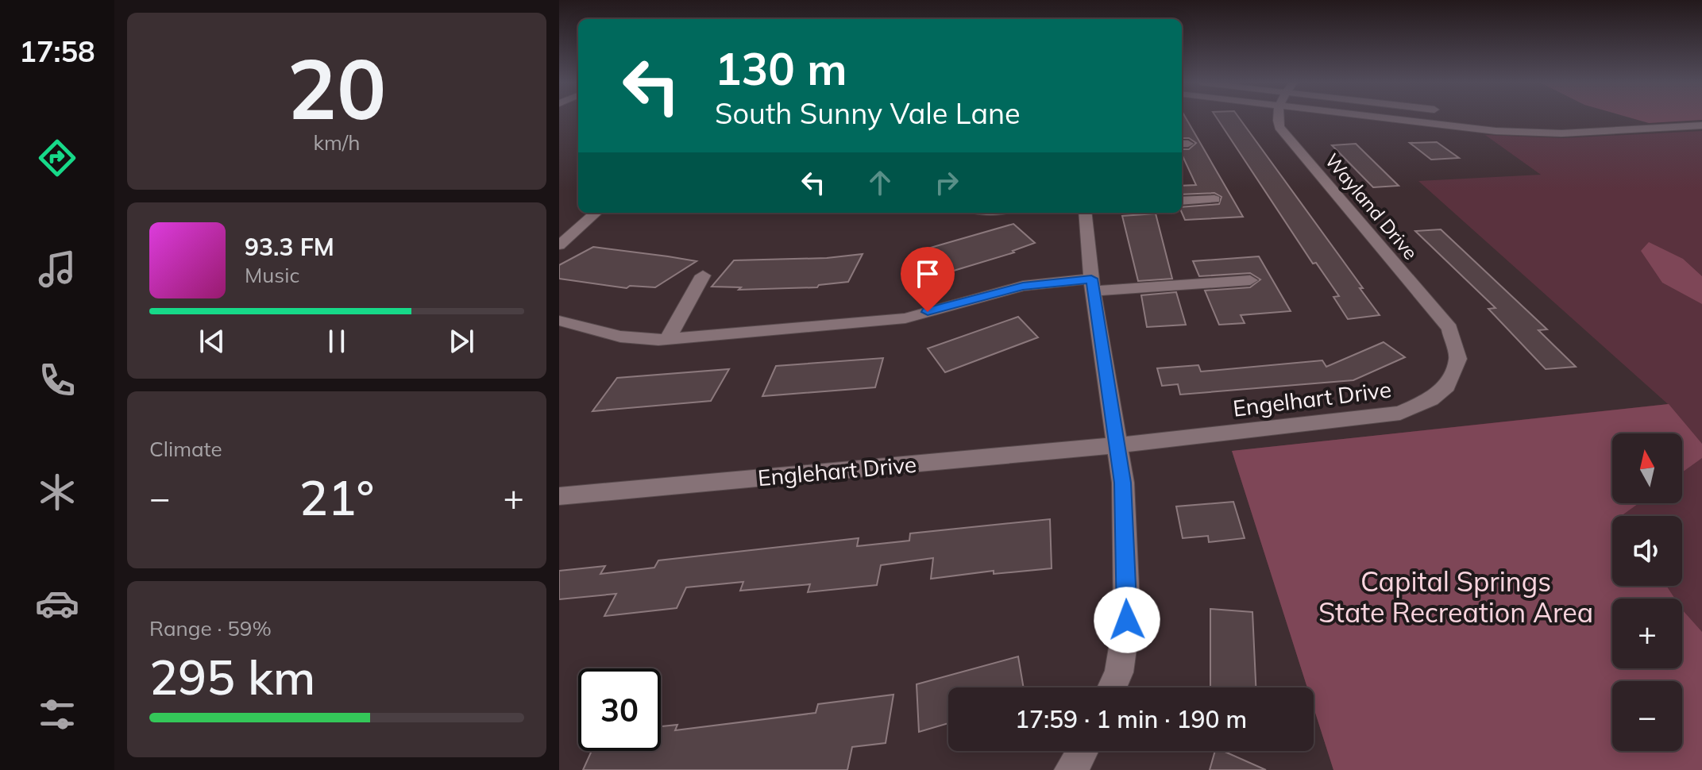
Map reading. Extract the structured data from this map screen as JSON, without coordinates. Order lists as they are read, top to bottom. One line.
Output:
{"streets":{"street":["Wayland Drive","Engelhart Drive","Englehart Drive"]},"crossings":[["Wayland Drive","Engelhart Drive"],["Engelhart Drive","Englehart Drive"]],"parks":["Capital Springs State Recreation Area"],"north":"top","page":{"tabs":"17:58","tile":[["20","km/h"],"Climate",["Range · 59%","295 km"]],"turn":["130 m","South Sunny Vale Lane"],"song":["93.3 FM","Music"],"map_buttons":["+","−"],"heat":["−","21°","+"],"limit":"30","trip":"17:59 · 1 min · 190 m"}}
